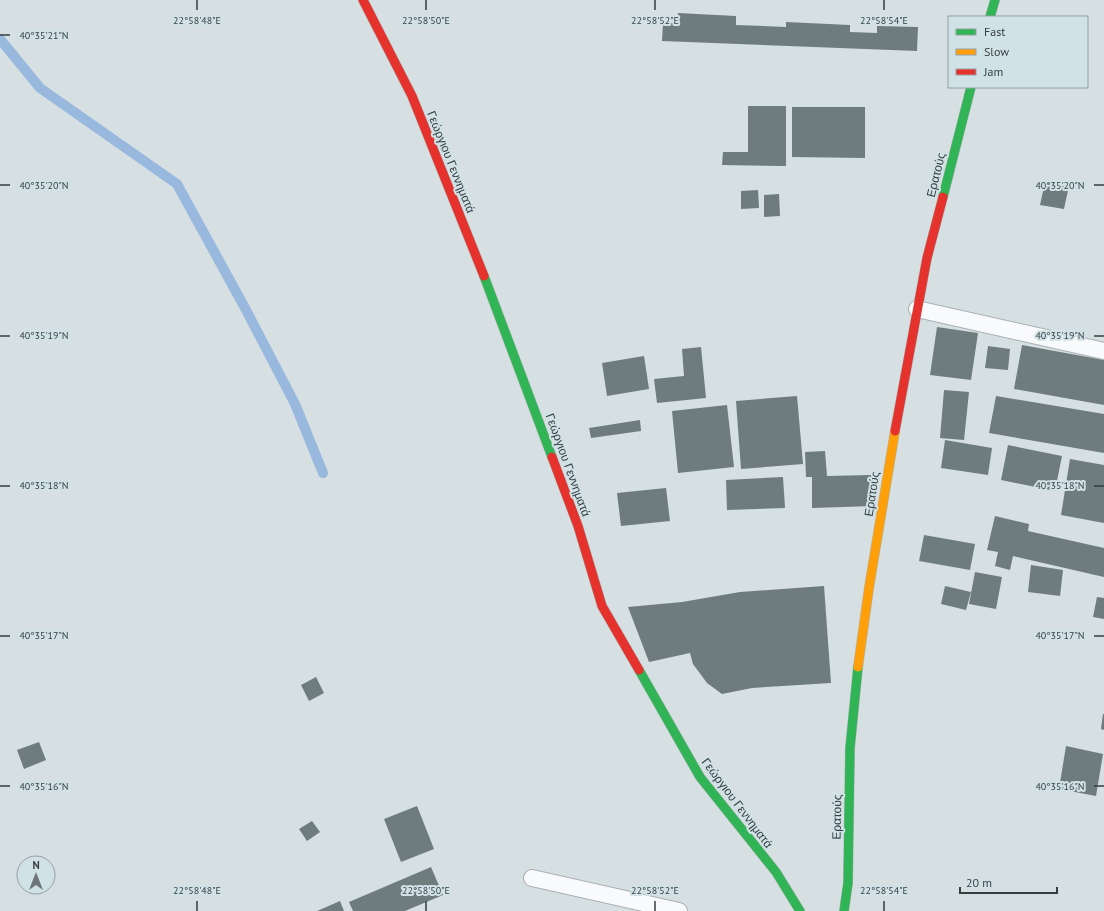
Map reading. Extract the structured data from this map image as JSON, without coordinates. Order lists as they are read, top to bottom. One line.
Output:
{"streets":{"street":["Γεώργιου Γεννηματά","Ερατούς"]},"legend":["Fast","Slow","Jam"],"scale_bar":"20 m","north":"top","coordinates":["22°58'48\"E","22°58'50\"E","22°58'52\"E","22°58'54\"E","40°35'21\"N","40°35'20\"N","40°35'19\"N","40°35'18\"N","40°35'17\"N","40°35'16\"N"]}
